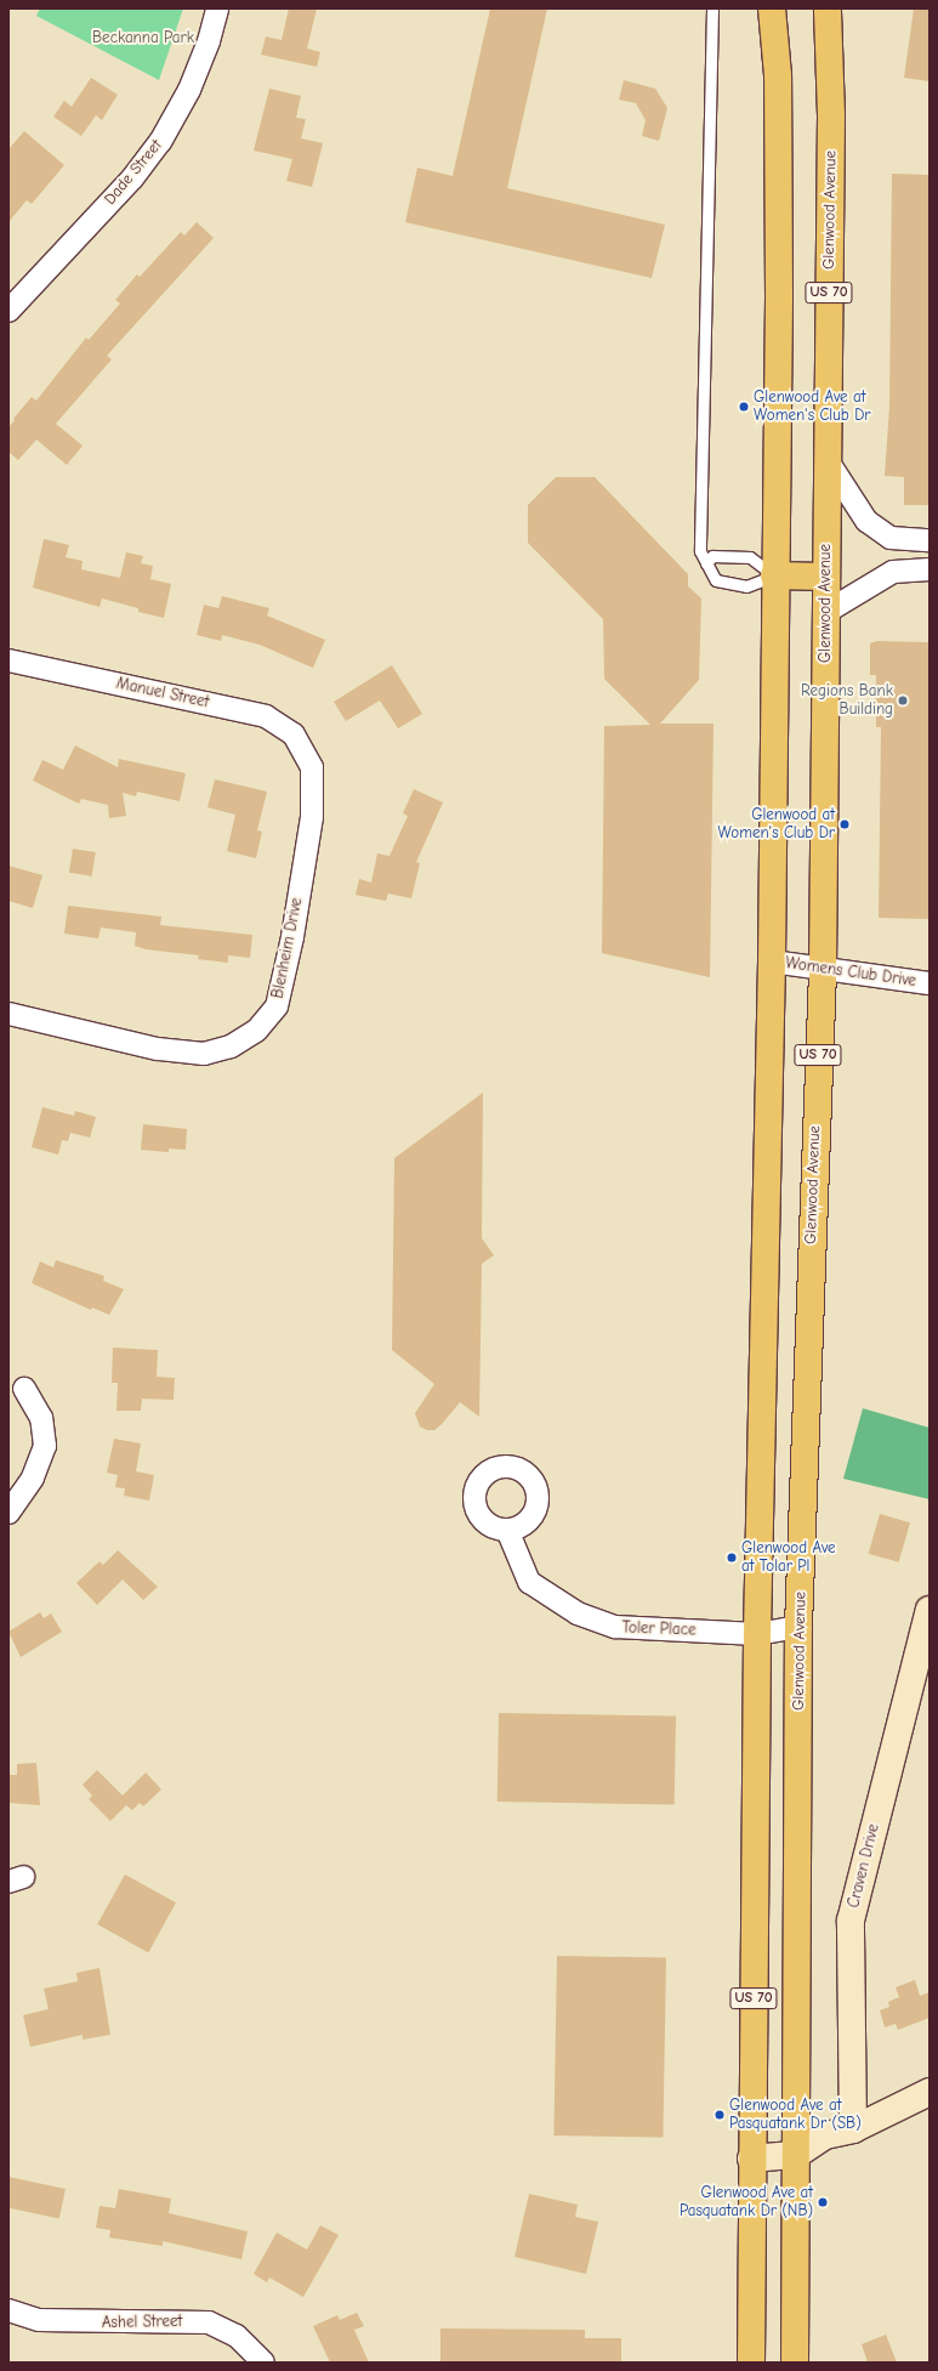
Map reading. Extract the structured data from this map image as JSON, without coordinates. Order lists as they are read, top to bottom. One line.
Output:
{"streets":{"main road":["Glenwood Avenue","US 70"],"street":["Dade Street","Manuel Street","Blenheim Drive","Womens Club Drive","Toler Place","Craven Drive","Ashel Street"]},"crossings":[["Glenwood Avenue","Womens Club Drive"],["Glenwood Avenue","Toler Place"],["US 70","Womens Club Drive"],["US 70","Toler Place"],["Manuel Street","Blenheim Drive"]],"parks":["Beckanna Park"],"places":["Glenwood Ave at Women's Club Dr","Regions Bank Building","Glenwood at Women's Club Dr","Glenwood Ave at Tolar Pl","Glenwood Ave at Pasquatank Dr (SB)","Glenwood Ave at Pasquatank Dr (NB)"]}
